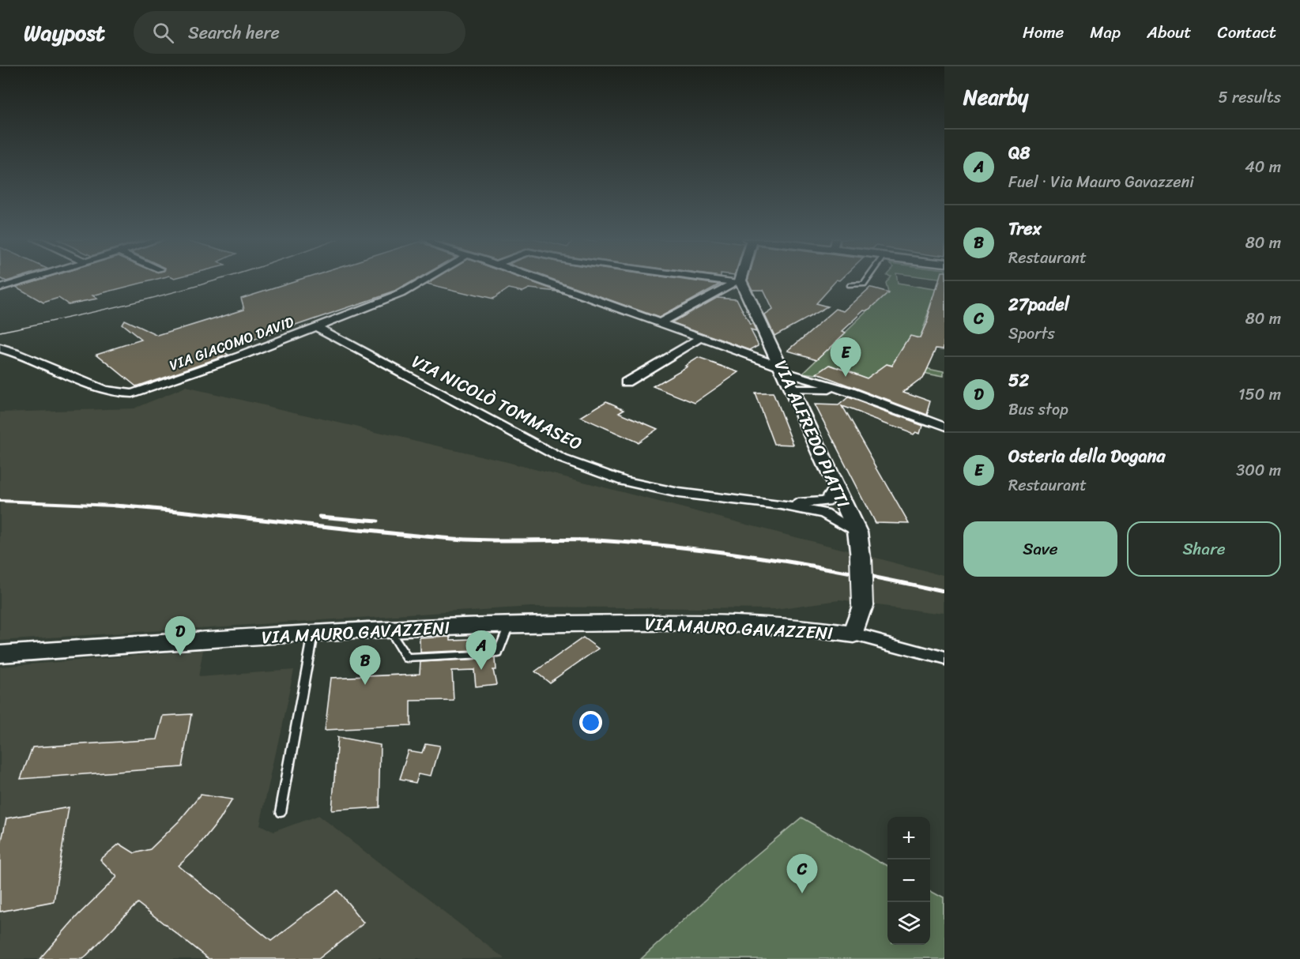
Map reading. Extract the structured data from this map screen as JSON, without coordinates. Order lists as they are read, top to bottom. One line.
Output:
{"streets":{"street":["VIA GIACOMO DAVID","VIA NICOLÒ TOMMASEO","VIA ALFREDO PIATTI","VIA MAURO GAVAZZENI"]},"crossings":[["VIA GIACOMO DAVID","VIA NICOLÒ TOMMASEO"],["VIA NICOLÒ TOMMASEO","VIA ALFREDO PIATTI"],["VIA ALFREDO PIATTI","VIA MAURO GAVAZZENI"]],"page":{"header":"Waypost","search":"Search here","nav":["Home","Map","About","Contact"],"heading":["Nearby","5 results"],"list":[{"mark":"A","name":"Q8","note":"Fuel · Via Mauro Gavazzeni","value":"40 m"},{"mark":"B","name":"Trex","note":"Restaurant","value":"80 m"},{"mark":"C","name":"27padel","note":"Sports","value":"80 m"},{"mark":"D","name":"52","note":"Bus stop","value":"150 m"},{"mark":"E","name":"Osteria della Dogana","note":"Restaurant","value":"300 m"}],"pins":["E","D","A","B","C"],"buttons":["Save","Share"],"map_buttons":["+","−"]}}
